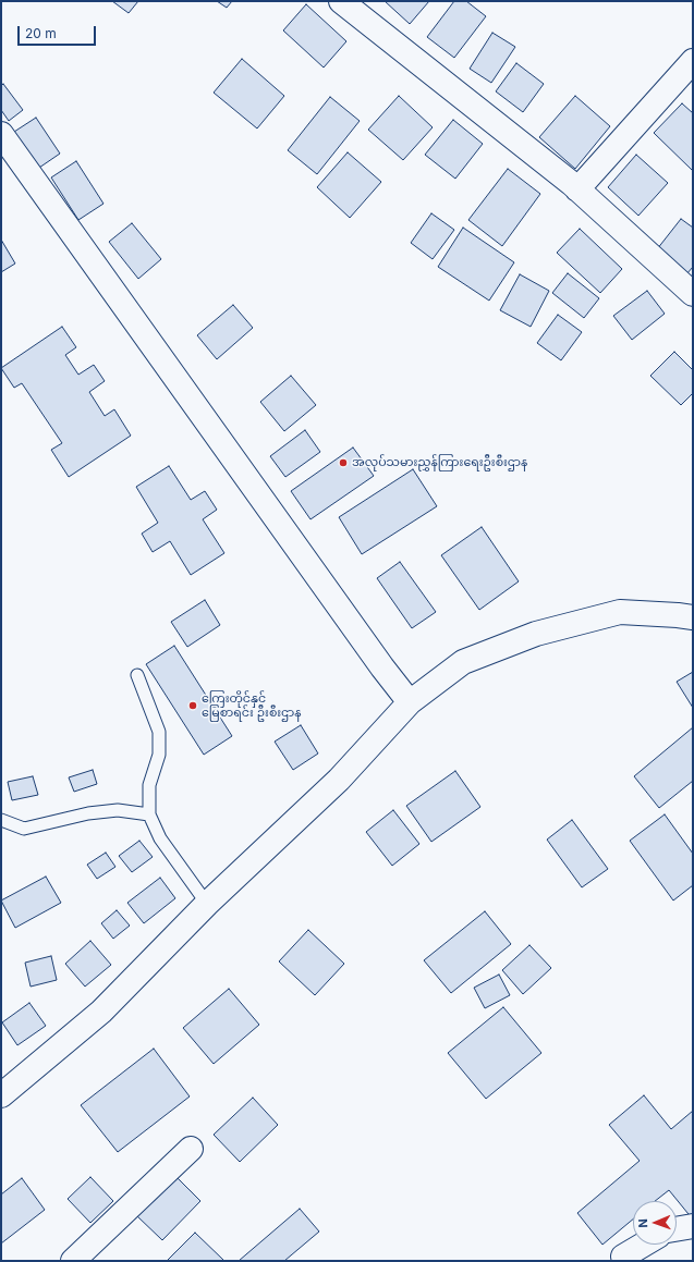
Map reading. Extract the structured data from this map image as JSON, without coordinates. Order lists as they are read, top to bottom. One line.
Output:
{"places":["အလုပ်သမားညွှန်ကြားရေးဦးစီးဌာန","ကြေးတိုင်နှင့် မြေစာရင်း ဦးစီးဌာန"],"scale_bar":"20 m","north":"left"}
